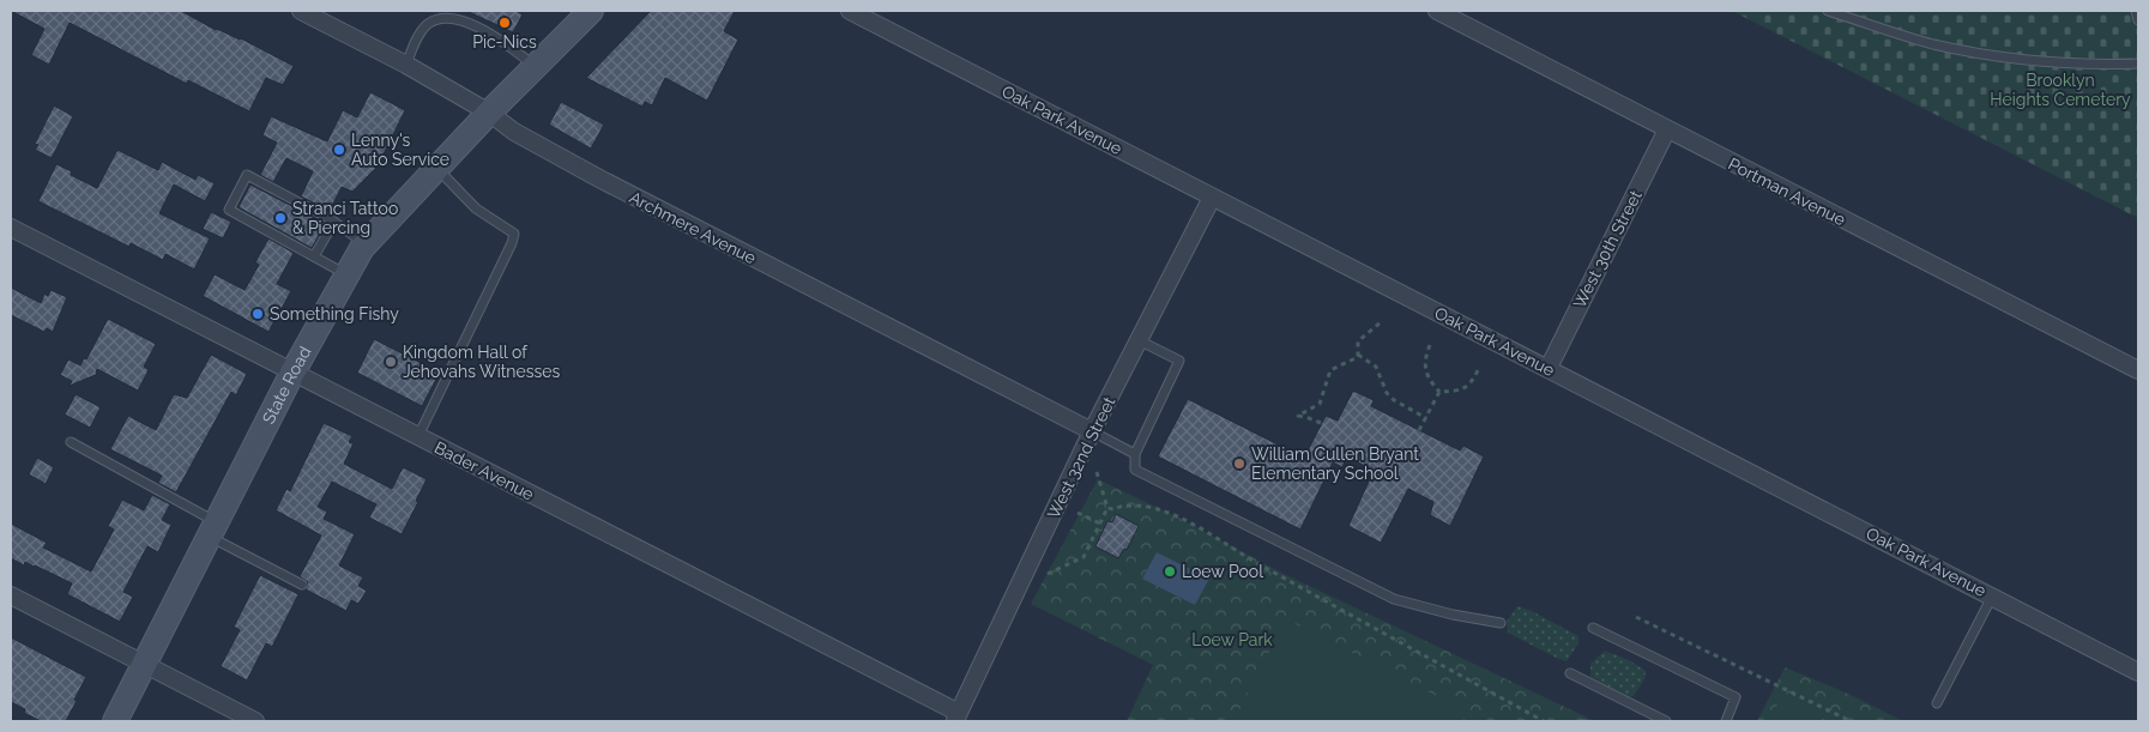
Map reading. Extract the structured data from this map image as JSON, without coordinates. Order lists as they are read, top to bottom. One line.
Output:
{"streets":{"main road":["State Road"],"street":["Oak Park Avenue","Portman Avenue","Archmere Avenue","West 30th Street","West 32nd Street","Bader Avenue"]},"crossings":[["Oak Park Avenue","West 30th Street"],["Oak Park Avenue","West 32nd Street"],["Portman Avenue","West 30th Street"],["Archmere Avenue","State Road"],["Archmere Avenue","West 32nd Street"],["State Road","Bader Avenue"],["West 32nd Street","Bader Avenue"]],"parks":["Brooklyn Heights Cemetery","Loew Park"],"places":["Pic-Nics","Lenny's Auto Service","Stranci Tattoo & Piercing","Something Fishy","Kingdom Hall of Jehovahs Witnesses","William Cullen Bryant Elementary School","Loew Pool"]}
